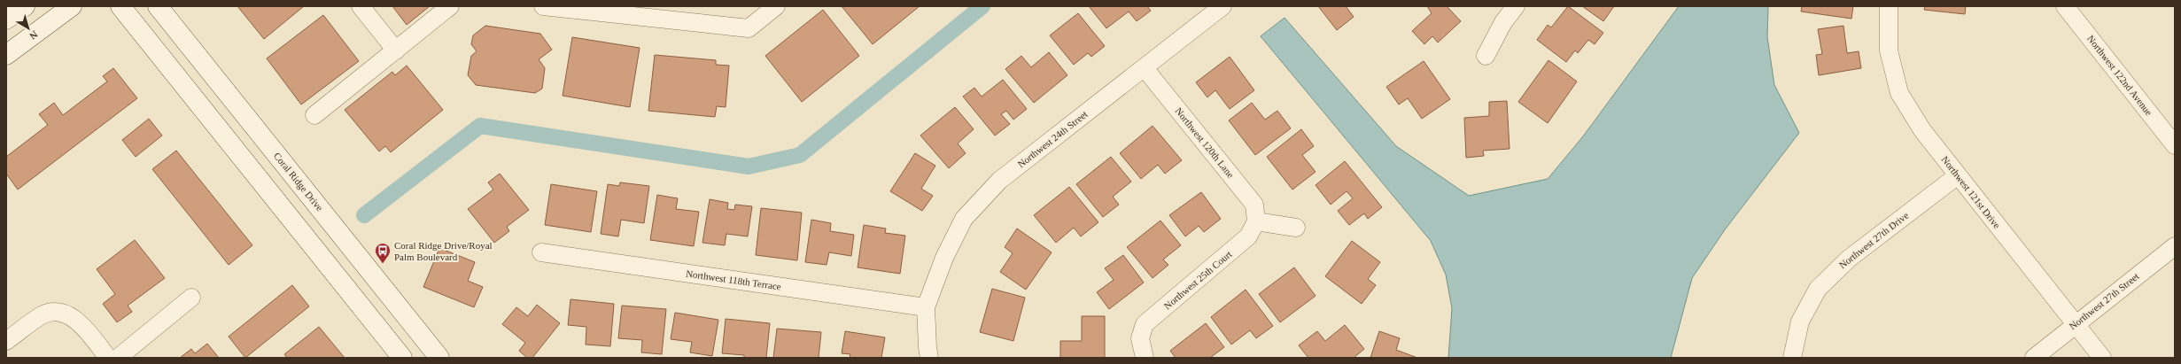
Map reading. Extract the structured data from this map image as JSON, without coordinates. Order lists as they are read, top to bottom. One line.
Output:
{"streets":{"main road":["Coral Ridge Drive"],"street":["Northwest 122nd Avenue","Northwest 24th Street","Northwest 120th Lane","Northwest 121st Drive","Northwest 27th Drive","Northwest 118th Terrace","Northwest 25th Court","Northwest 27th Street"]},"crossings":[["Northwest 24th Street","Northwest 120th Lane"],["Northwest 24th Street","Northwest 118th Terrace"],["Northwest 120th Lane","Northwest 25th Court"],["Northwest 121st Drive","Northwest 27th Drive"],["Northwest 121st Drive","Northwest 27th Street"]],"places":{"bus stop":["Coral Ridge Drive/Royal Palm Boulevard"]},"north":"bottom right"}
